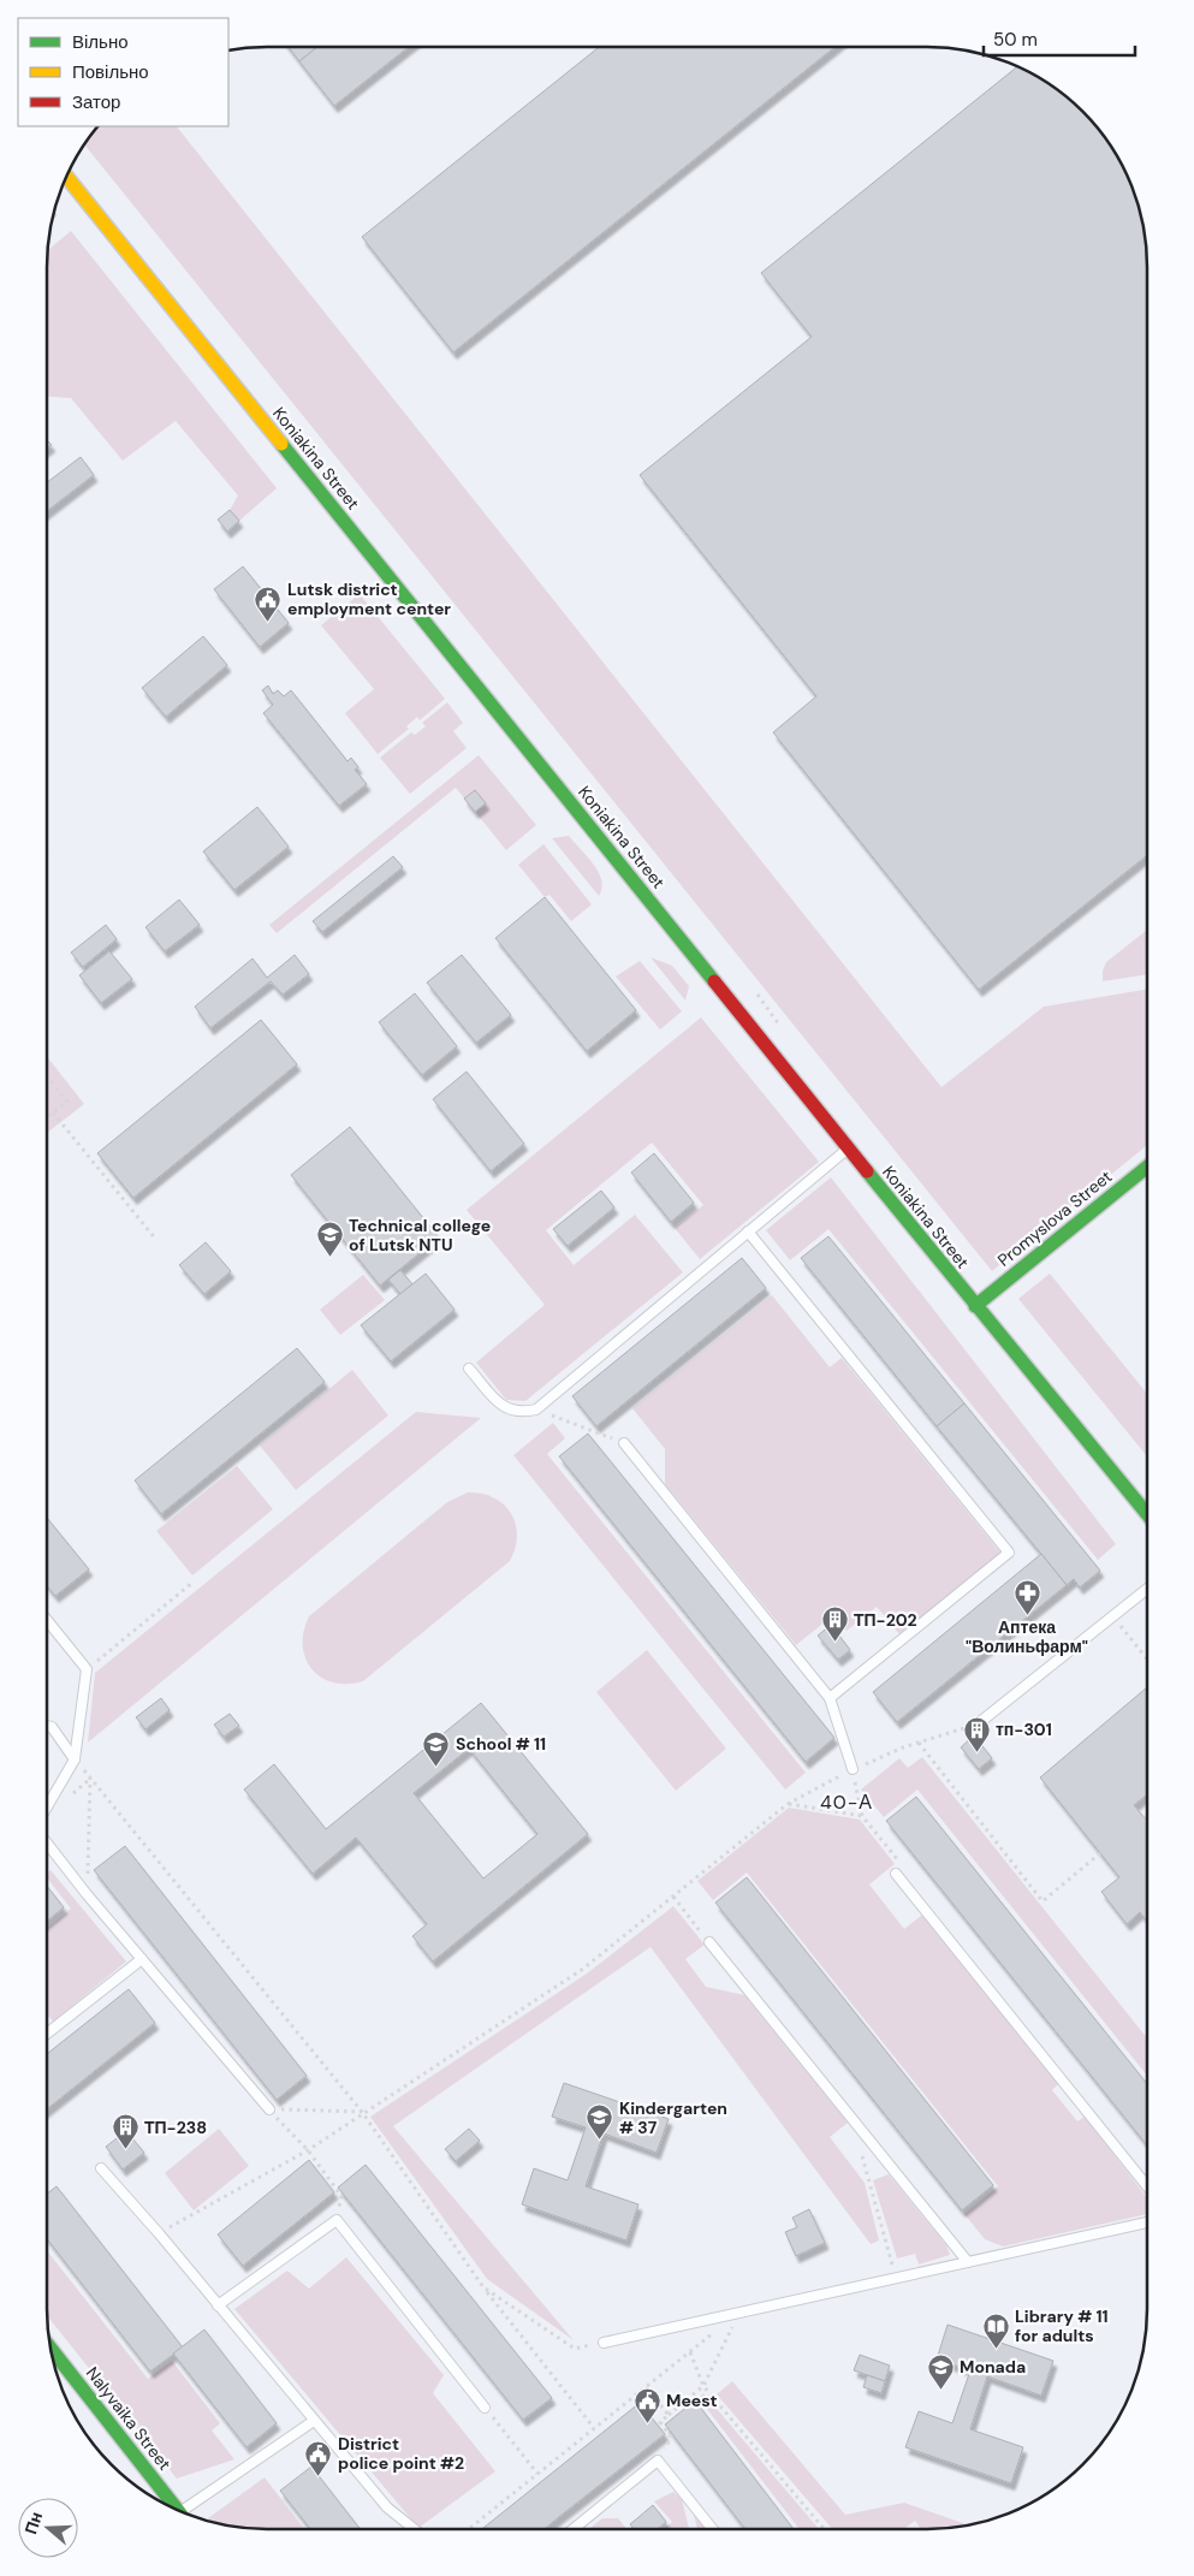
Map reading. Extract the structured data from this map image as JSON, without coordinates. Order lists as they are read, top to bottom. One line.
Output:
{"streets":{"street":["Koniakina Street","Promyslova Street","Nalyvaika Street"]},"crossings":[["Koniakina Street","Promyslova Street"]],"districts":["40-А"],"places":{"public building":["Lutsk district employment center","Meest","District police point #2"],"school or university":["Technical college of Lutsk NTU","School # 11","Kindergarten # 37","Monada"],"pharmacy":["Аптека \"Волиньфарм\""],"building":["ТП-202","тп-301","ТП-238"],"library":["Library # 11 for adults"]},"legend":["Вільно","Повільно","Затор"],"scale_bar":"50 m","north":"left"}
